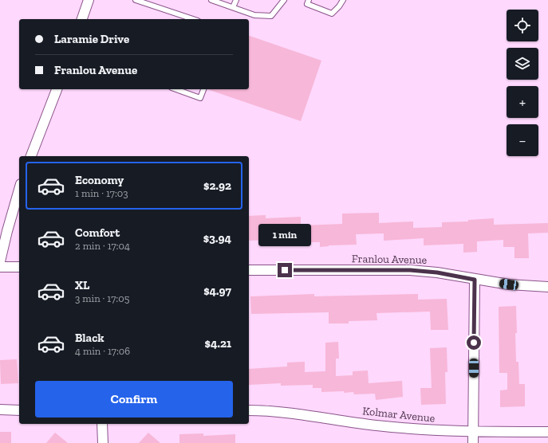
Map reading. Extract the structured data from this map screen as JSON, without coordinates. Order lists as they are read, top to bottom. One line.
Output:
{"streets":{"street":["Franlou Avenue","Kolmar Avenue"]},"page":{"map_buttons":["+","−"],"banner":["Laramie Drive","Franlou Avenue"],"list":[{"name":"Economy","note":"1 min · 17:03","value":"$2.92"},{"name":"Comfort","note":"2 min · 17:04","value":"$3.94"},{"name":"XL","note":"3 min · 17:05","value":"$4.97"},{"name":"Black","note":"4 min · 17:06","value":"$4.21"}],"bubble":"1 min","buttons":"Confirm"}}
